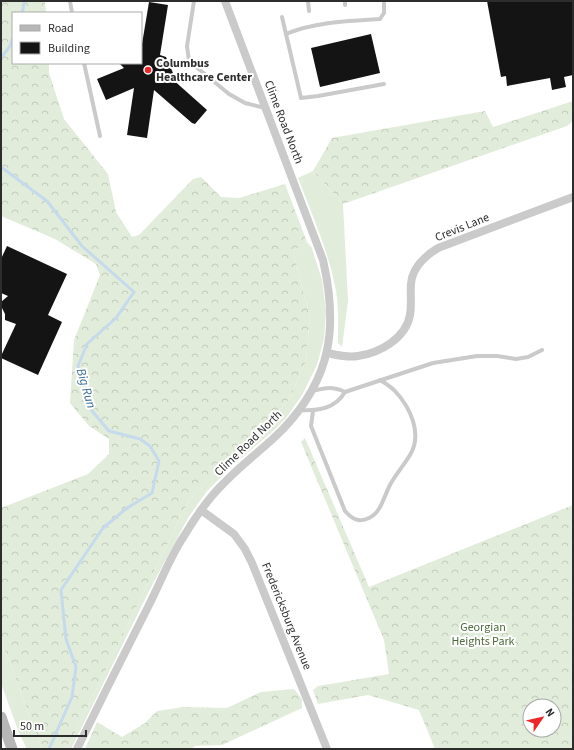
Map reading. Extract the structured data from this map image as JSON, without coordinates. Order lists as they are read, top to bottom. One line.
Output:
{"streets":{"street":["Clime Road North","Crevis Lane","Fredericksburg Avenue"]},"crossings":[["Clime Road North","Crevis Lane"],["Clime Road North","Fredericksburg Avenue"]],"water":["Big Run"],"parks":["Georgian Heights Park"],"places":["Columbus Healthcare Center"],"legend":["Road","Building"],"scale_bar":"50 m","north":"top right"}
